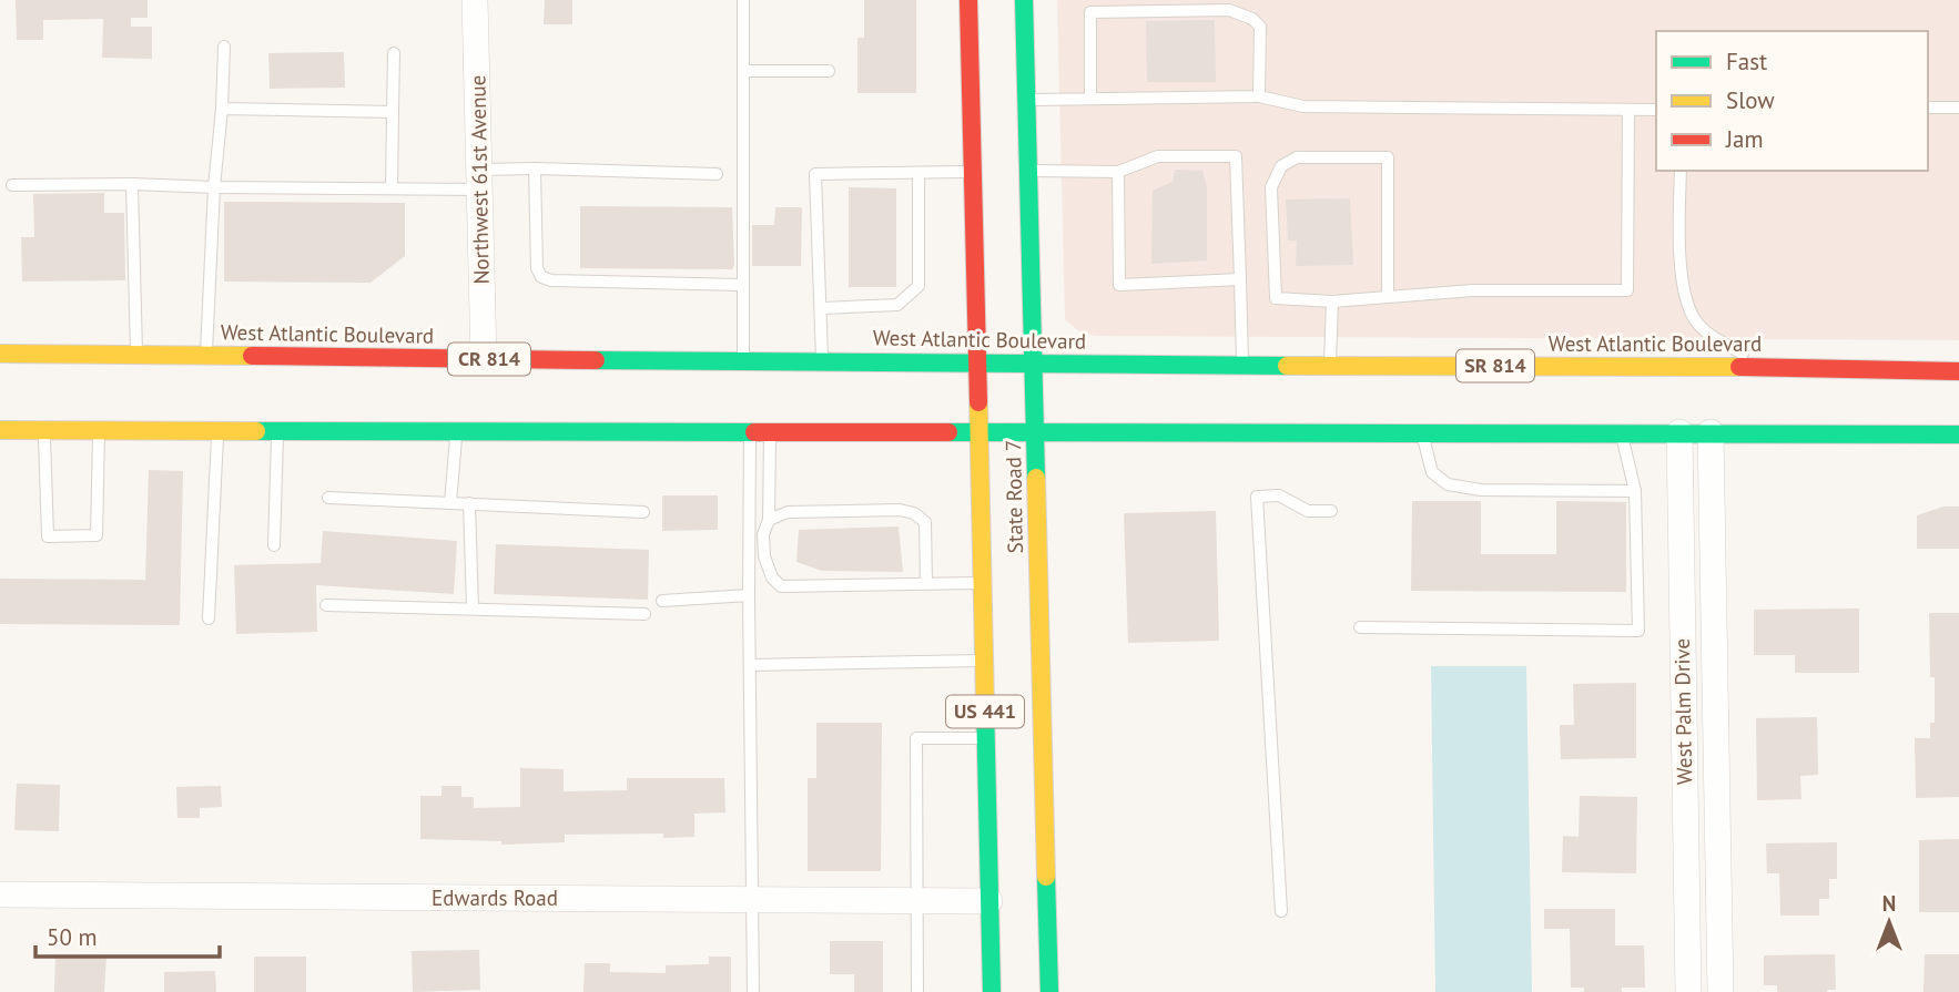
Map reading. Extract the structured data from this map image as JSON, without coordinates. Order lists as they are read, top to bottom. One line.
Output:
{"streets":{"main road":["West Atlantic Boulevard","CR 814","SR 814","State Road 7","US 441"],"street":["Northwest 61st Avenue","West Palm Drive","Edwards Road"]},"crossings":[["Northwest 61st Avenue","West Atlantic Boulevard"],["West Atlantic Boulevard","State Road 7"],["State Road 7","Edwards Road"]],"legend":["Fast","Slow","Jam"],"scale_bar":"50 m","north":"top"}
